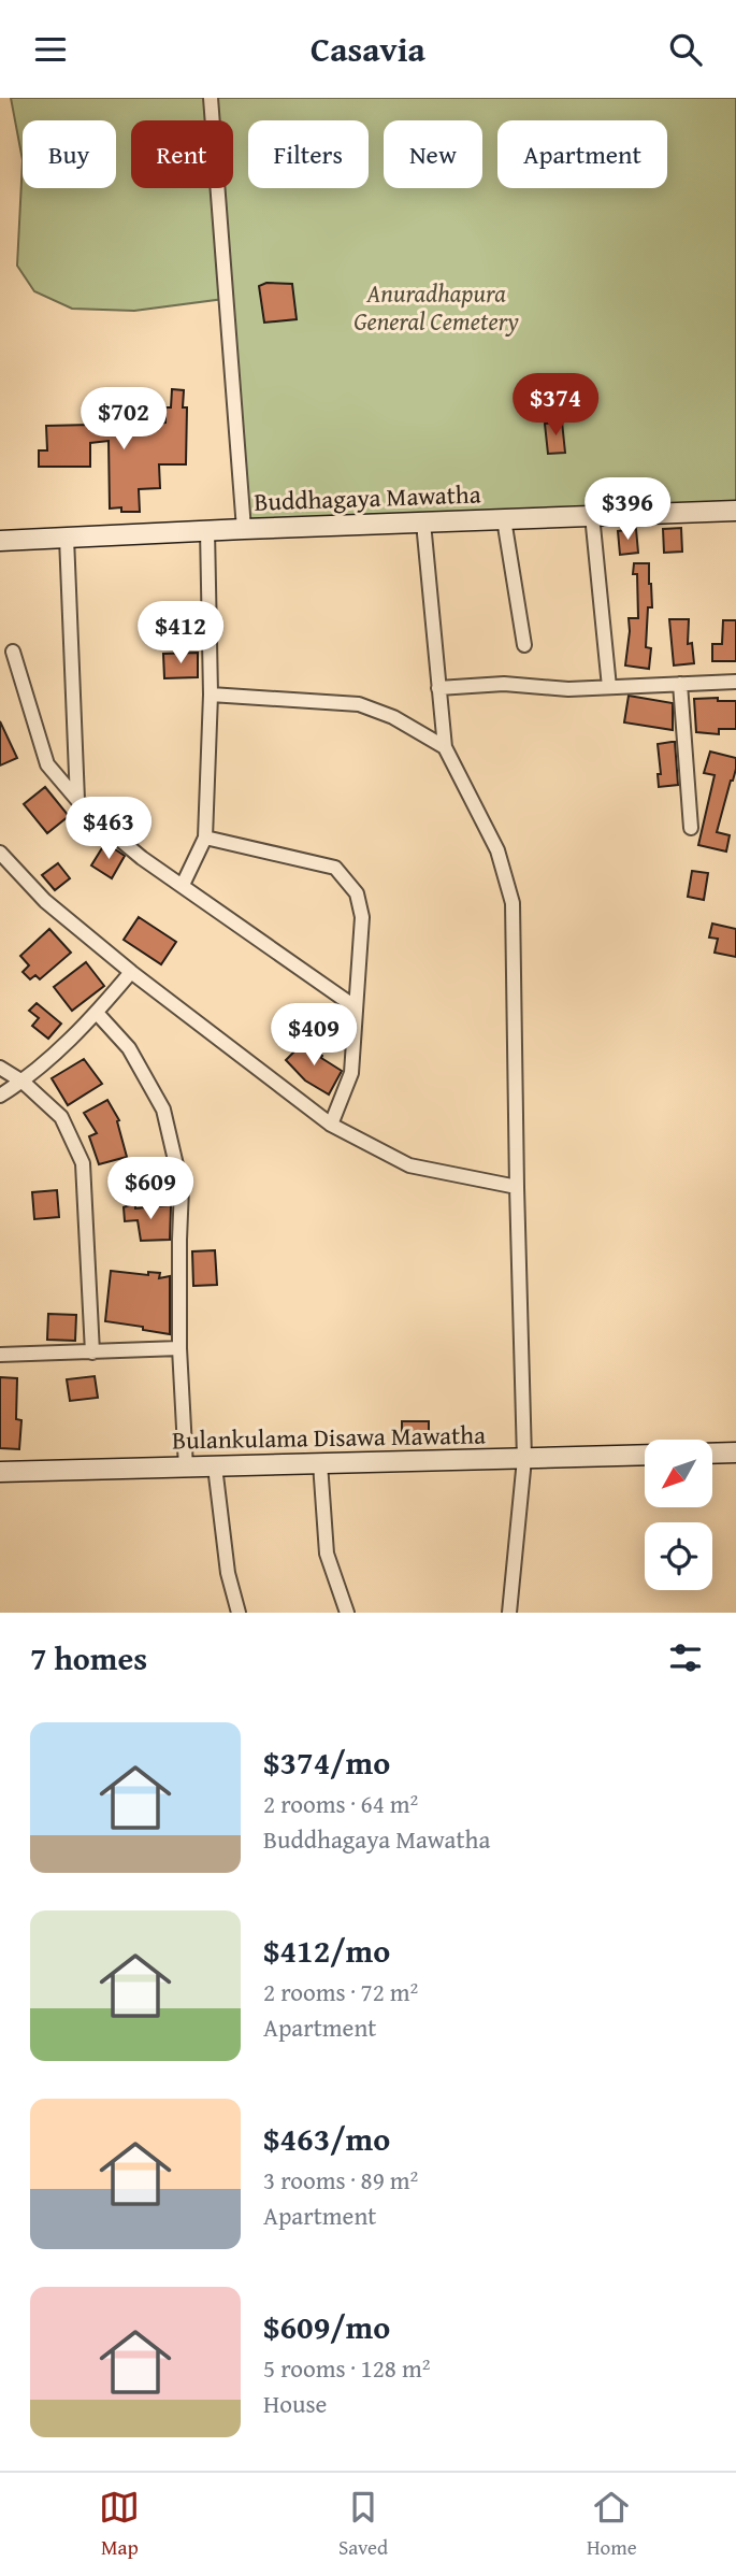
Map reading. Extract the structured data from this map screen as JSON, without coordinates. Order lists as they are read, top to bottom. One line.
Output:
{"streets":{"main road":["Buddhagaya Mawatha","Bulankulama Disawa Mawatha"]},"parks":["Anuradhapura General Cemetery"],"north":"bottom left","page":{"header":"Casavia","chip":["Buy","Rent","Filters","New","Apartment"],"price":["$374","$702","$396","$412","$463","$409","$609"],"heading":"7 homes","list":[{"name":"$374/mo","note":"2 rooms · 64 m² · Buddhagaya Mawatha"},{"name":"$412/mo","note":"2 rooms · 72 m² · Apartment"},{"name":"$463/mo","note":"3 rooms · 89 m² · Apartment"},{"name":"$609/mo","note":"5 rooms · 128 m² · House"}],"tabs":["Map","Saved","Home"]}}
